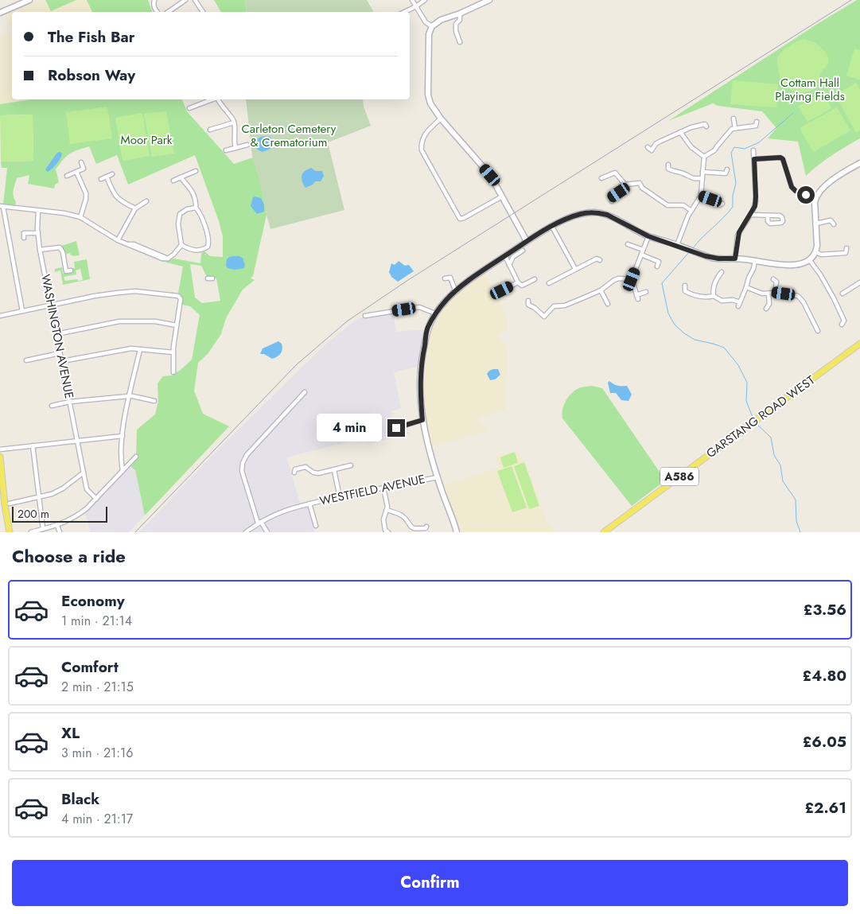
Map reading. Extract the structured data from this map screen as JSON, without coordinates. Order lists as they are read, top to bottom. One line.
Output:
{"streets":{"main road":["GARSTANG ROAD WEST","A586"],"street":["WASHINGTON AVENUE","WESTFIELD AVENUE"]},"parks":["Cottam Hall Playing Fields","Carleton Cemetery & Crematorium","Moor Park"],"scale_bar":"200 m","page":{"banner":["The Fish Bar","Robson Way"],"bubble":"4 min","scale":"200 m","heading":"Choose a ride","list":[{"name":"Economy","note":"1 min · 21:14","value":"£3.56"},{"name":"Comfort","note":"2 min · 21:15","value":"£4.80"},{"name":"XL","note":"3 min · 21:16","value":"£6.05"},{"name":"Black","note":"4 min · 21:17","value":"£2.61"}],"buttons":"Confirm"}}
